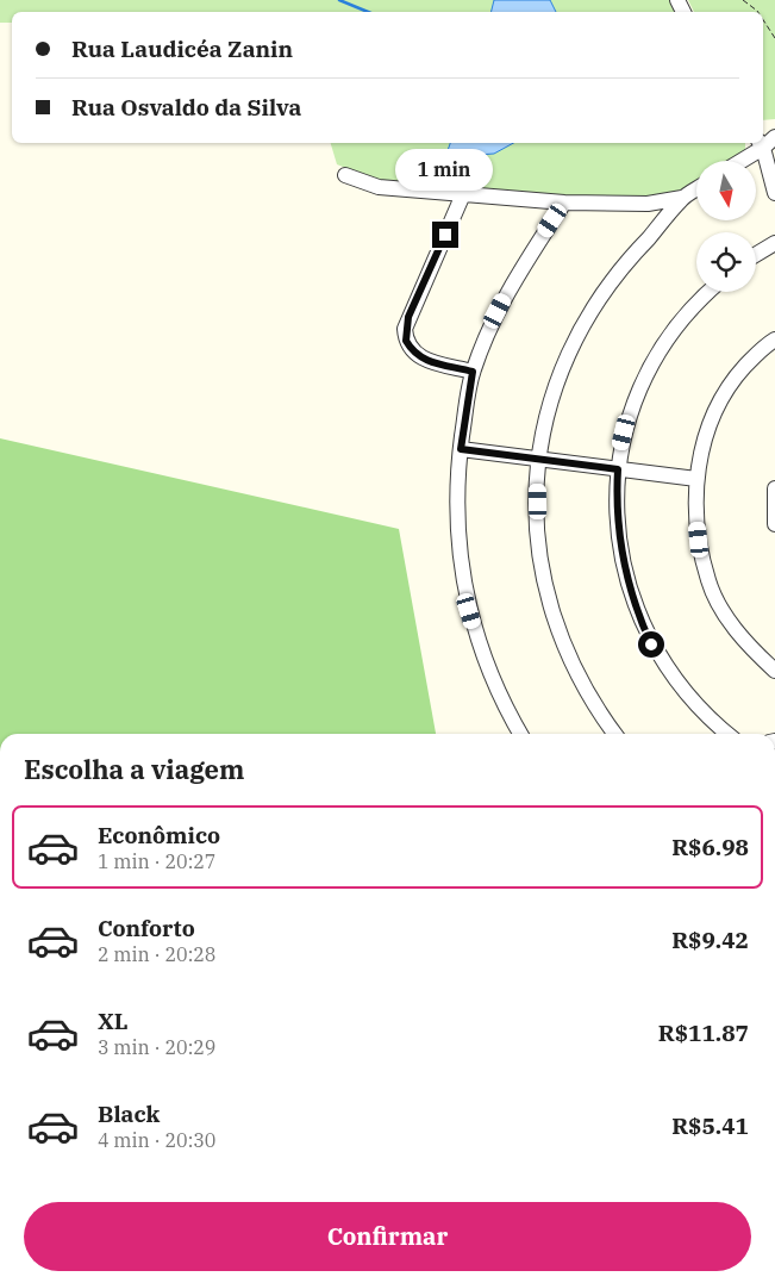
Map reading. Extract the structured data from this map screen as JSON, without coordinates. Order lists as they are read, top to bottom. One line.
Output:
{"north":"bottom","page":{"banner":["Rua Laudicéa Zanin","Rua Osvaldo da Silva"],"bubble":"1 min","heading":"Escolha a viagem","list":[{"name":"Econômico","note":"1 min · 20:27","value":"R$6.98"},{"name":"Conforto","note":"2 min · 20:28","value":"R$9.42"},{"name":"XL","note":"3 min · 20:29","value":"R$11.87"},{"name":"Black","note":"4 min · 20:30","value":"R$5.41"}],"buttons":"Confirmar"}}
